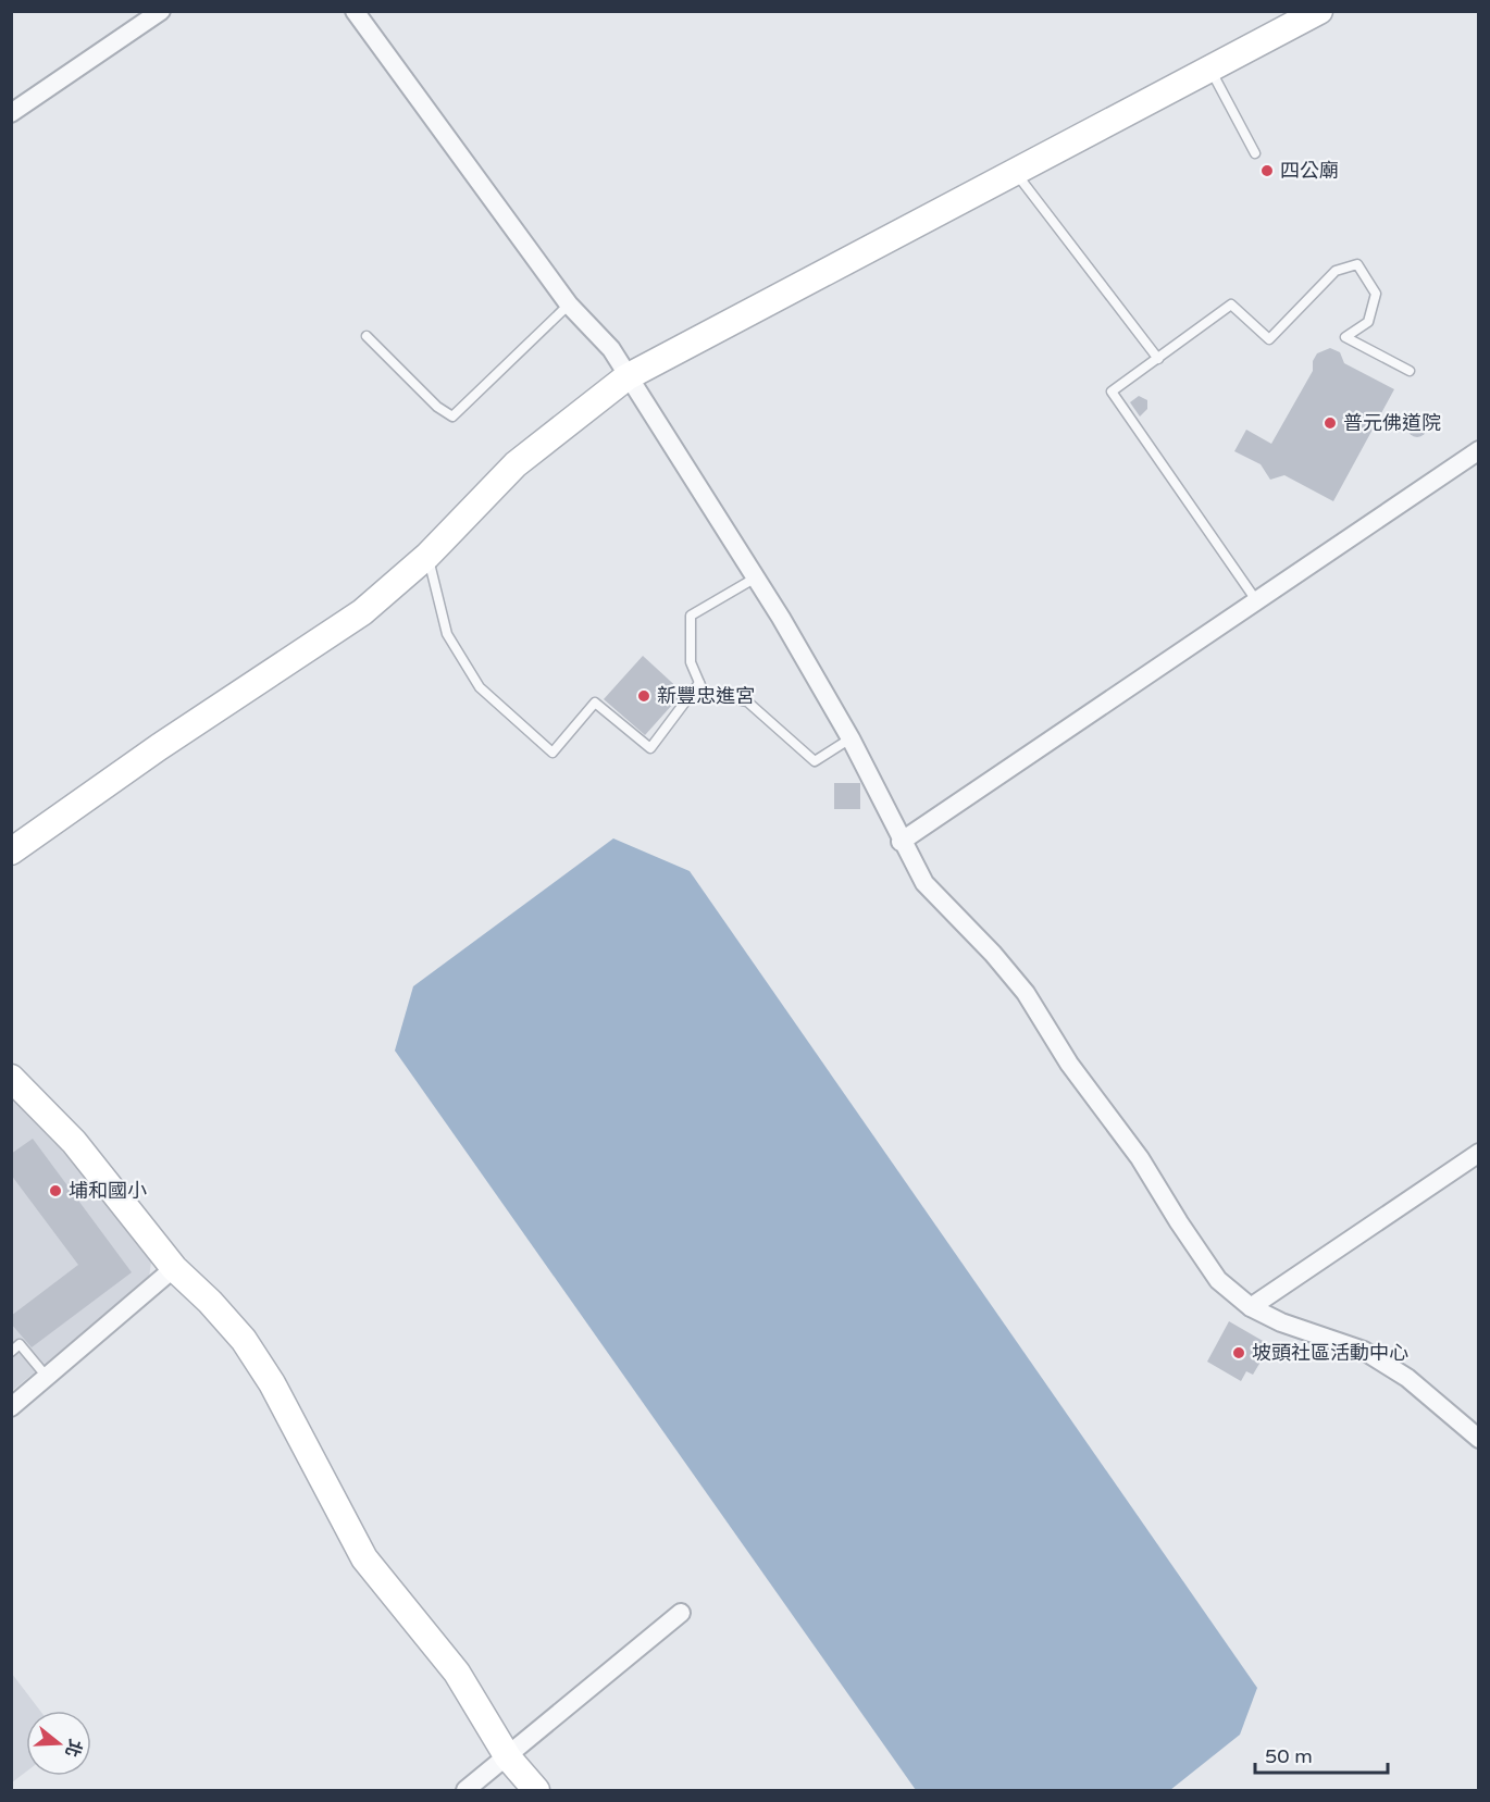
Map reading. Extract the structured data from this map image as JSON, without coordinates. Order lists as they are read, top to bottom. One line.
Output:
{"places":["四公廟","普元佛道院","新豐忠進宮","埔和國小","坡頭社區活動中心"],"scale_bar":"50 m","north":"right"}
